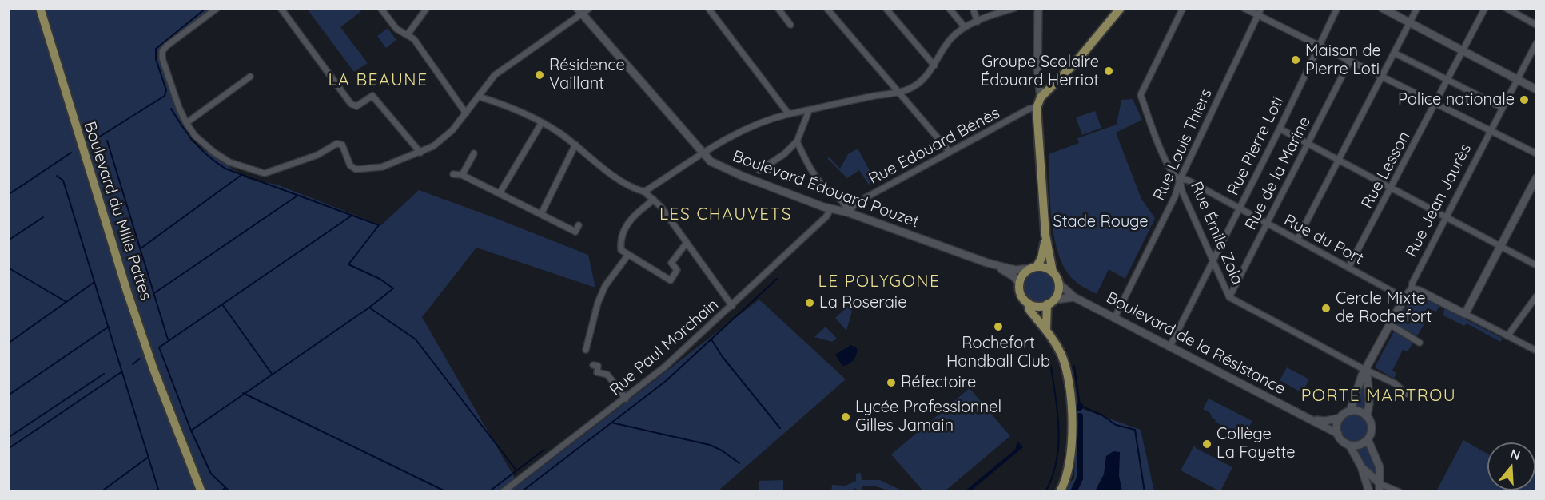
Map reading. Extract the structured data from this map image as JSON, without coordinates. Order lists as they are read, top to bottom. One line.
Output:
{"streets":{"main road":["Boulevard du Mille Pattes"],"street":["Rue Louis Thiers","Rue Edouard Bénès","Rue Pierre Loti","Rue Lesson","Rue de la Marine","Boulevard Édouard Pouzet","Rue Jean Jaurès","Rue Émile Zola","Rue du Port","Boulevard de la Résistance","Rue Paul Morchain"]},"crossings":[["Rue Louis Thiers","Rue Émile Zola"],["Rue Louis Thiers","Rue du Port"],["Rue Louis Thiers","Boulevard de la Résistance"],["Rue Edouard Bénès","Boulevard Édouard Pouzet"],["Rue Pierre Loti","Rue Émile Zola"],["Rue Pierre Loti","Rue du Port"],["Rue Pierre Loti","Boulevard de la Résistance"],["Rue Lesson","Rue du Port"],["Rue de la Marine","Rue Émile Zola"],["Rue de la Marine","Rue du Port"],["Boulevard Édouard Pouzet","Boulevard de la Résistance"],["Boulevard Édouard Pouzet","Rue Paul Morchain"],["Rue Jean Jaurès","Rue Émile Zola"],["Rue Jean Jaurès","Rue du Port"],["Rue Jean Jaurès","Boulevard de la Résistance"],["Rue Émile Zola","Rue du Port"]],"districts":["LA BEAUNE","LES CHAUVETS","LE POLYGONE","PORTE MARTROU"],"parks":["Stade Rouge"],"places":["Maison de Pierre Loti","Groupe Scolaire Édouard Herriot","Résidence Vaillant","Police nationale","La Roseraie","Cercle Mixte de Rochefort","Rochefort Handball Club","Réfectoire","Lycée Professionnel Gilles Jamain","Collège La Fayette"],"north":"top"}
